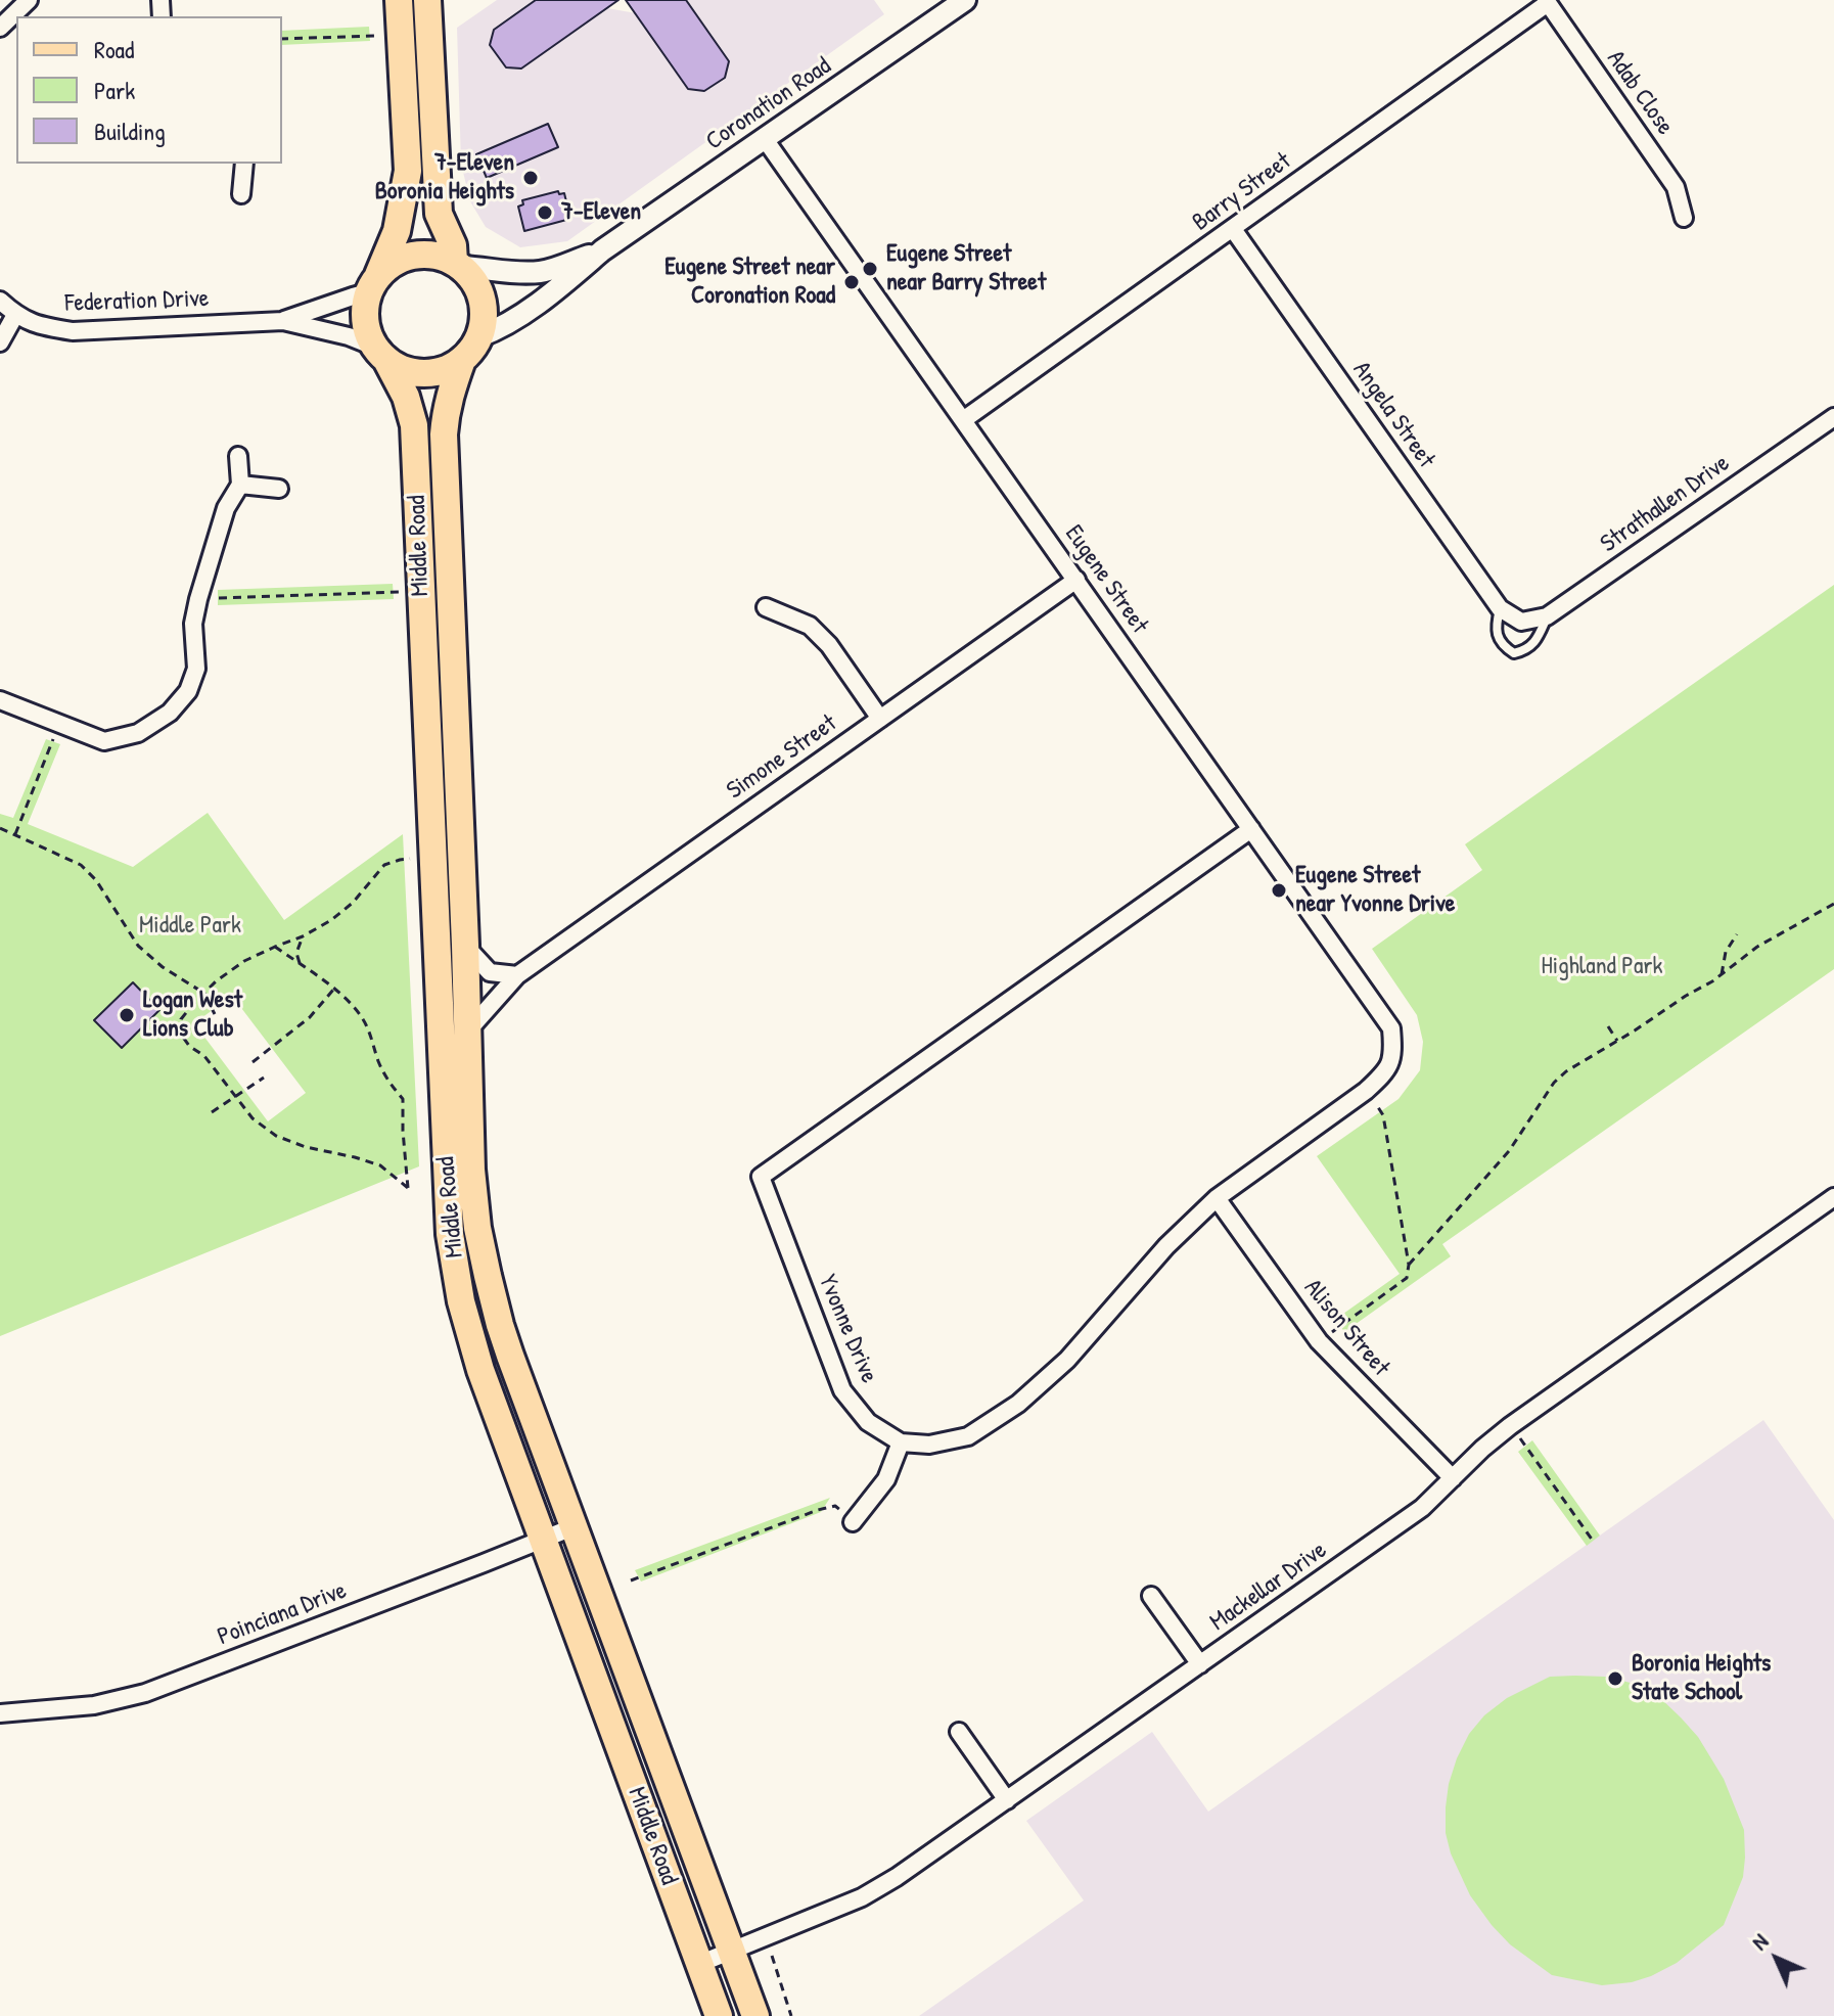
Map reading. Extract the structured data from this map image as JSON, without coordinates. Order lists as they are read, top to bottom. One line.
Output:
{"streets":{"main road":["Middle Road"],"street":["Adab Close","Coronation Road","Barry Street","Federation Drive","Angela Street","Strathallen Drive","Eugene Street","Simone Street","Alison Street","Yvonne Drive","Mackellar Drive","Poinciana Drive"]},"crossings":[["Adab Close","Barry Street"],["Coronation Road","Federation Drive"],["Coronation Road","Middle Road"],["Coronation Road","Eugene Street"],["Barry Street","Angela Street"],["Barry Street","Eugene Street"],["Federation Drive","Middle Road"],["Angela Street","Strathallen Drive"],["Middle Road","Simone Street"],["Middle Road","Mackellar Drive"],["Middle Road","Poinciana Drive"],["Eugene Street","Simone Street"],["Eugene Street","Yvonne Drive"],["Alison Street","Mackellar Drive"]],"parks":["Middle Park","Highland Park"],"places":["7-Eleven Boronia Heights","7-Eleven","Eugene Street near Barry Street","Eugene Street near Coronation Road","Eugene Street near Yvonne Drive","Logan West Lions Club","Boronia Heights State School"],"legend":["Road","Park","Building"],"north":"top left"}
